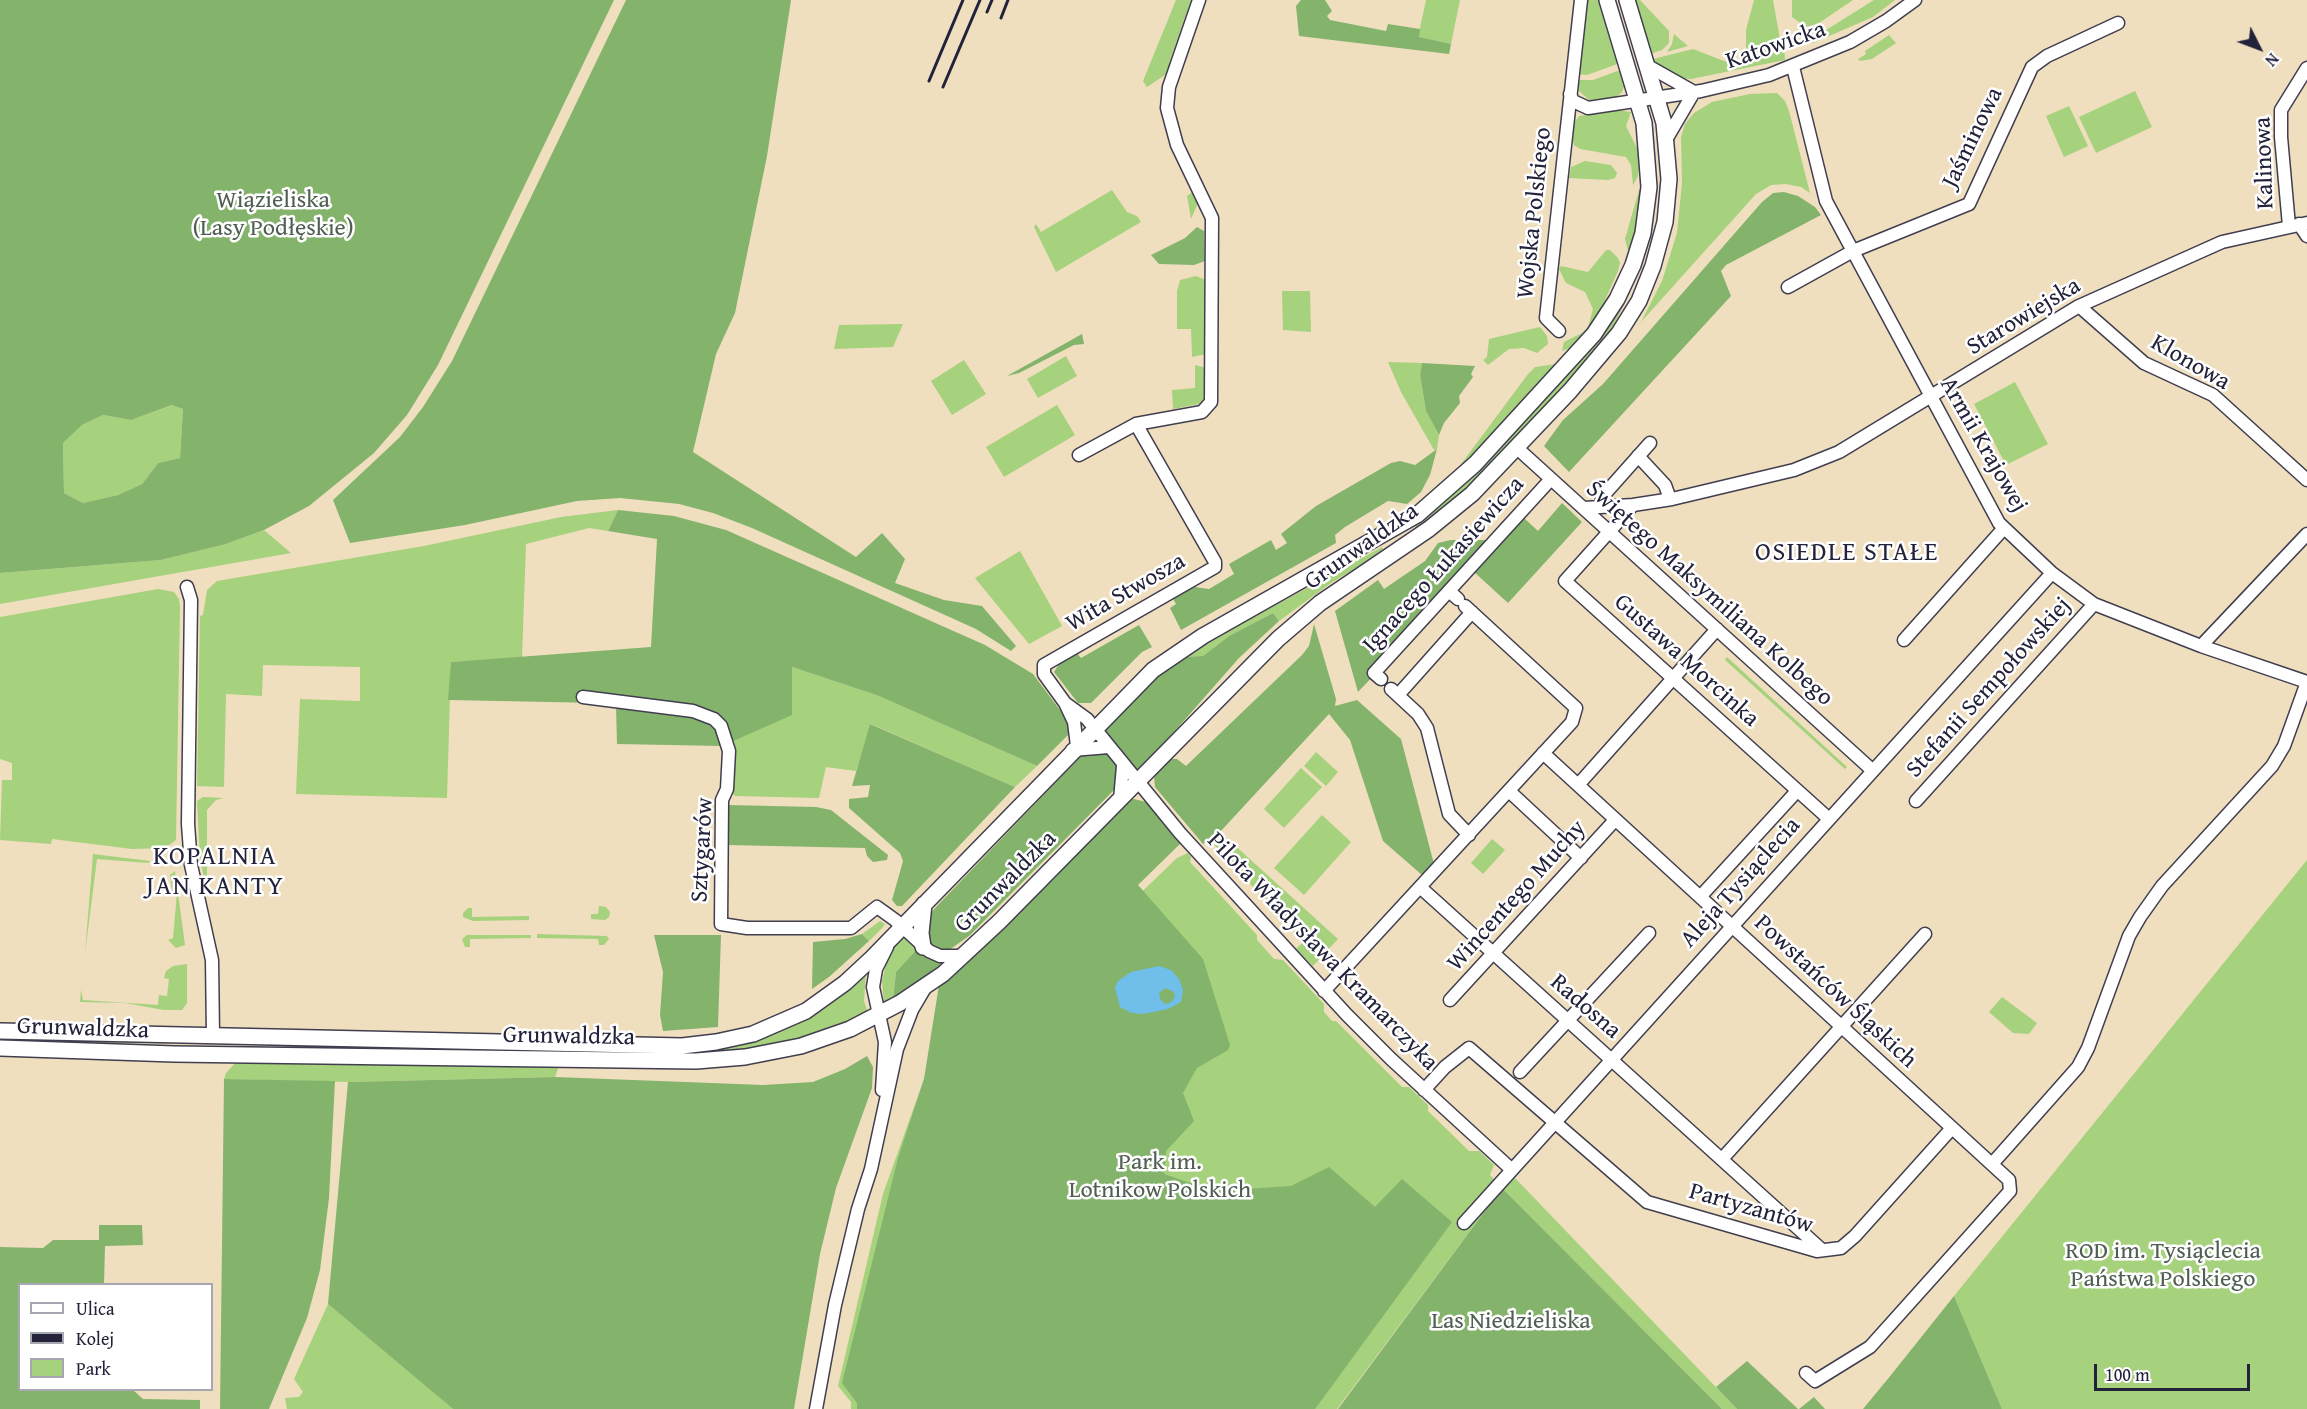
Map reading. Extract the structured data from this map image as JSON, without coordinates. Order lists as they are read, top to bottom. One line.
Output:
{"streets":{"main road":["Grunwaldzka"],"street":["Katowicka","Jaśminowa","Kalinowa","Wojska Polskiego","Starowiejska","Klonowa","Armii Krajowej","Ignacego Łukasiewicza","Wita Stwosza","Świętego Maksymiliana Kolbego","Gustawa Morcinka","Stefanii Sempołowskiej","Sztygarów","Aleja Tysiąclecia","Wincentego Muchy","Pilota Władysława Kramarczyka","Powstańców Śląskich","Radosna","Partyzantów"]},"crossings":[["Katowicka","Wojska Polskiego"],["Katowicka","Armii Krajowej"],["Katowicka","Grunwaldzka"],["Jaśminowa","Armii Krajowej"],["Kalinowa","Starowiejska"],["Starowiejska","Klonowa"],["Starowiejska","Armii Krajowej"],["Starowiejska","Świętego Maksymiliana Kolbego"],["Armii Krajowej","Stefanii Sempołowskiej"],["Armii Krajowej","Aleja Tysiąclecia"],["Grunwaldzka","Świętego Maksymiliana Kolbego"],["Grunwaldzka","Sztygarów"],["Grunwaldzka","Pilota Władysława Kramarczyka"],["Ignacego Łukasiewicza","Świętego Maksymiliana Kolbego"],["Wita Stwosza","Pilota Władysława Kramarczyka"],["Świętego Maksymiliana Kolbego","Gustawa Morcinka"],["Świętego Maksymiliana Kolbego","Aleja Tysiąclecia"],["Gustawa Morcinka","Aleja Tysiąclecia"],["Aleja Tysiąclecia","Pilota Władysława Kramarczyka"],["Aleja Tysiąclecia","Powstańców Śląskich"],["Aleja Tysiąclecia","Radosna"],["Aleja Tysiąclecia","Partyzantów"],["Wincentego Muchy","Powstańców Śląskich"],["Wincentego Muchy","Radosna"],["Pilota Władysława Kramarczyka","Partyzantów"],["Powstańców Śląskich","Partyzantów"],["Radosna","Partyzantów"]],"districts":["OSIEDLE STAŁE","KOPALNIA JAN KANTY"],"parks":["Wiązieliska (Lasy Podłęskie)","Park im. Lotnikow Polskich","ROD im. Tysiąclecia Państwa Polskiego","Las Niedzieliska"],"legend":["Ulica","Kolej","Park"],"scale_bar":"100 m","north":"bottom right"}
